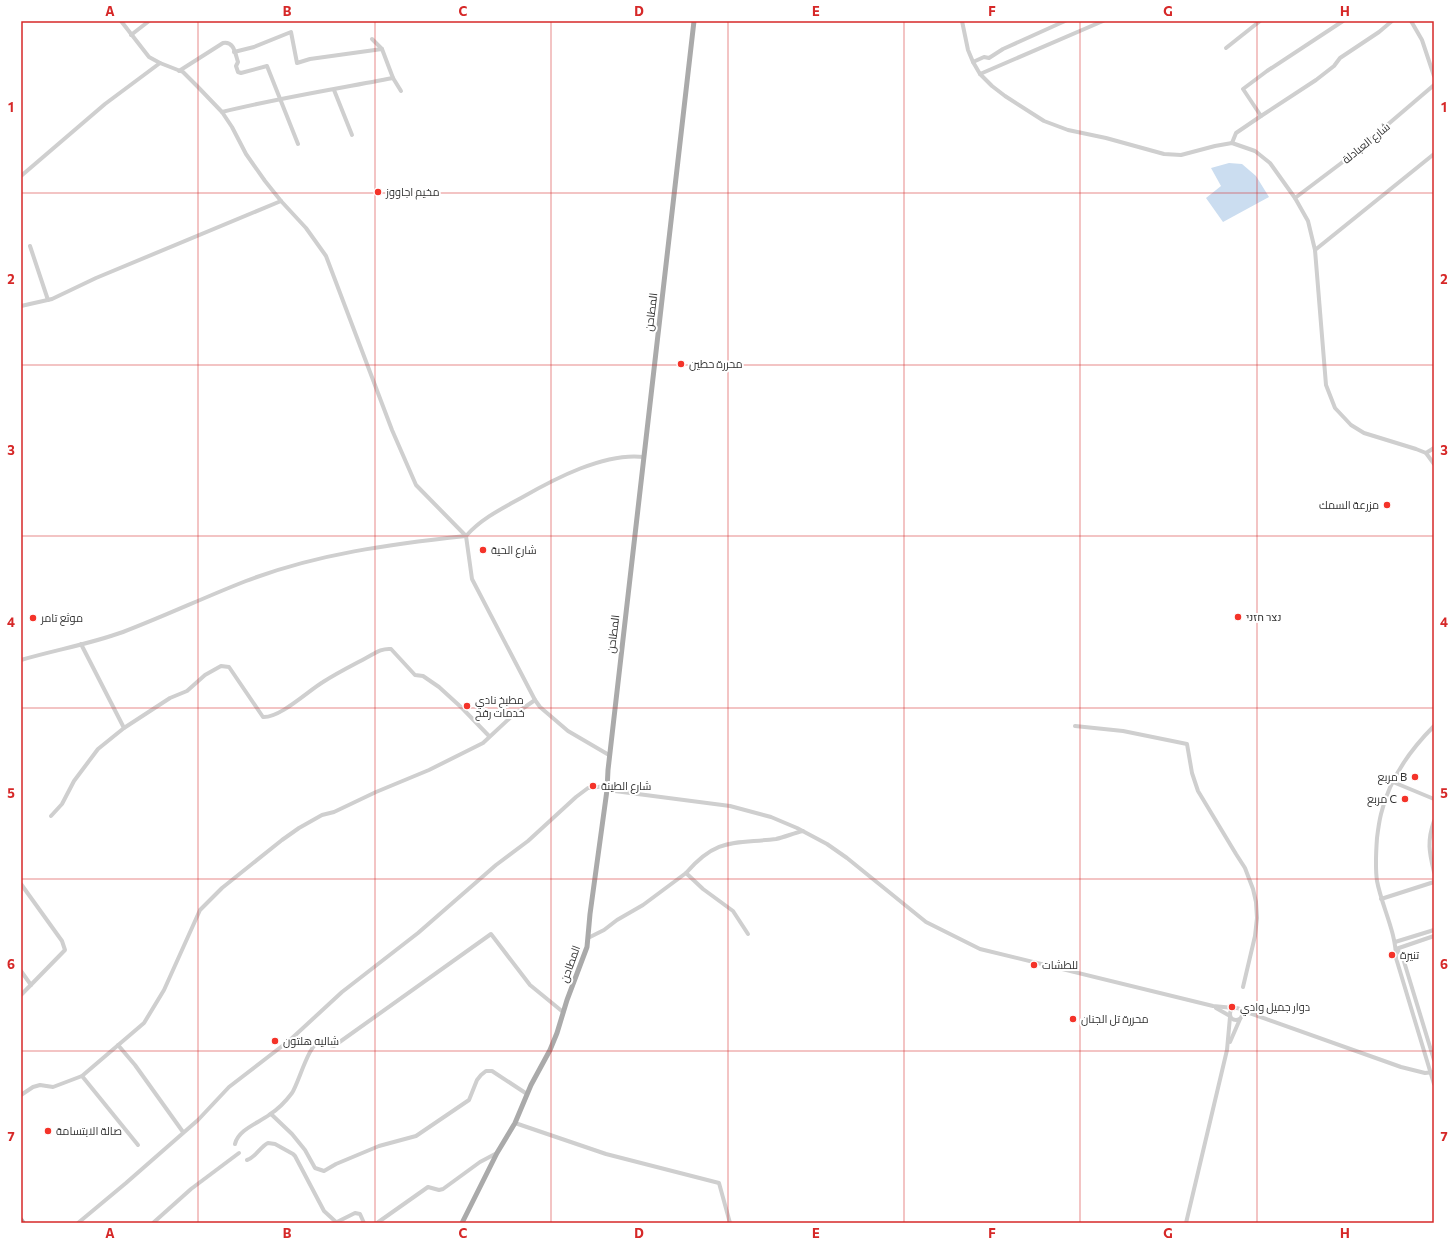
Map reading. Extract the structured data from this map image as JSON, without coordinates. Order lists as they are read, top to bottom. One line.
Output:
{"streets":{"main road":["المطاحن"],"street":["شارع العبادلة"]},"places":["مخيم اجاووز","محررة حطين","مزرعة السمك","شارع الحية","נצר חזני","موثع تامر","مطبخ نادي خدمات رفح","مربع B","شارع الطينة","مربع C","تنيرة","للطشات","دوار جميل وادي","محررة تل الجنان","شاليه هلتون","صالة الابتسامة"],"grid":{"columns":["A","B","C","D","E","F","G","H"],"rows":["1","2","3","4","5","6","7"]}}
